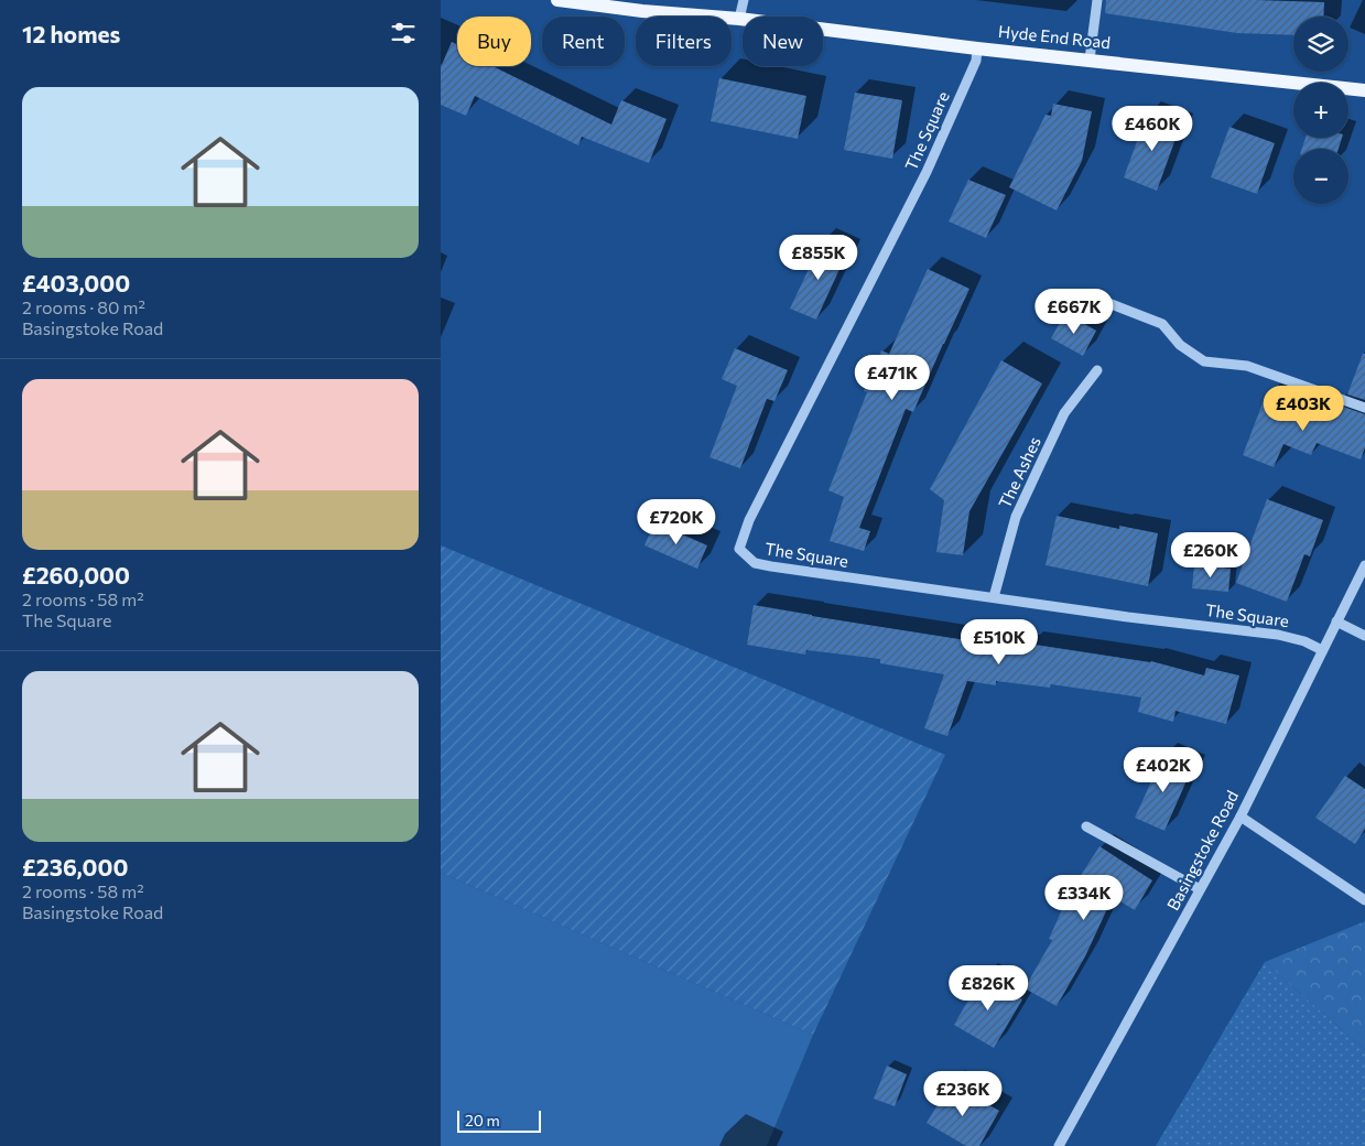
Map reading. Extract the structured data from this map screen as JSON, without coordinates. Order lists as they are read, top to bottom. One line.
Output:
{"streets":{"main road":["Hyde End Road"],"street":["The Square","The Ashes","Basingstoke Road"]},"crossings":[["Hyde End Road","The Square"],["The Square","The Ashes"],["The Square","Basingstoke Road"]],"scale_bar":"20 m","page":{"heading":"12 homes","map_buttons":["+","−"],"chip":["Buy","Rent","Filters","New"],"list":[{"name":"£403,000","note":"2 rooms · 80 m² · Basingstoke Road"},{"name":"£260,000","note":"2 rooms · 58 m² · The Square"},{"name":"£236,000","note":"2 rooms · 58 m² · Basingstoke Road"}],"price":["£460K","£855K","£667K","£471K","£403K","£720K","£260K","£510K","£402K","£334K","£826K","£236K"],"scale":"20 m"}}
